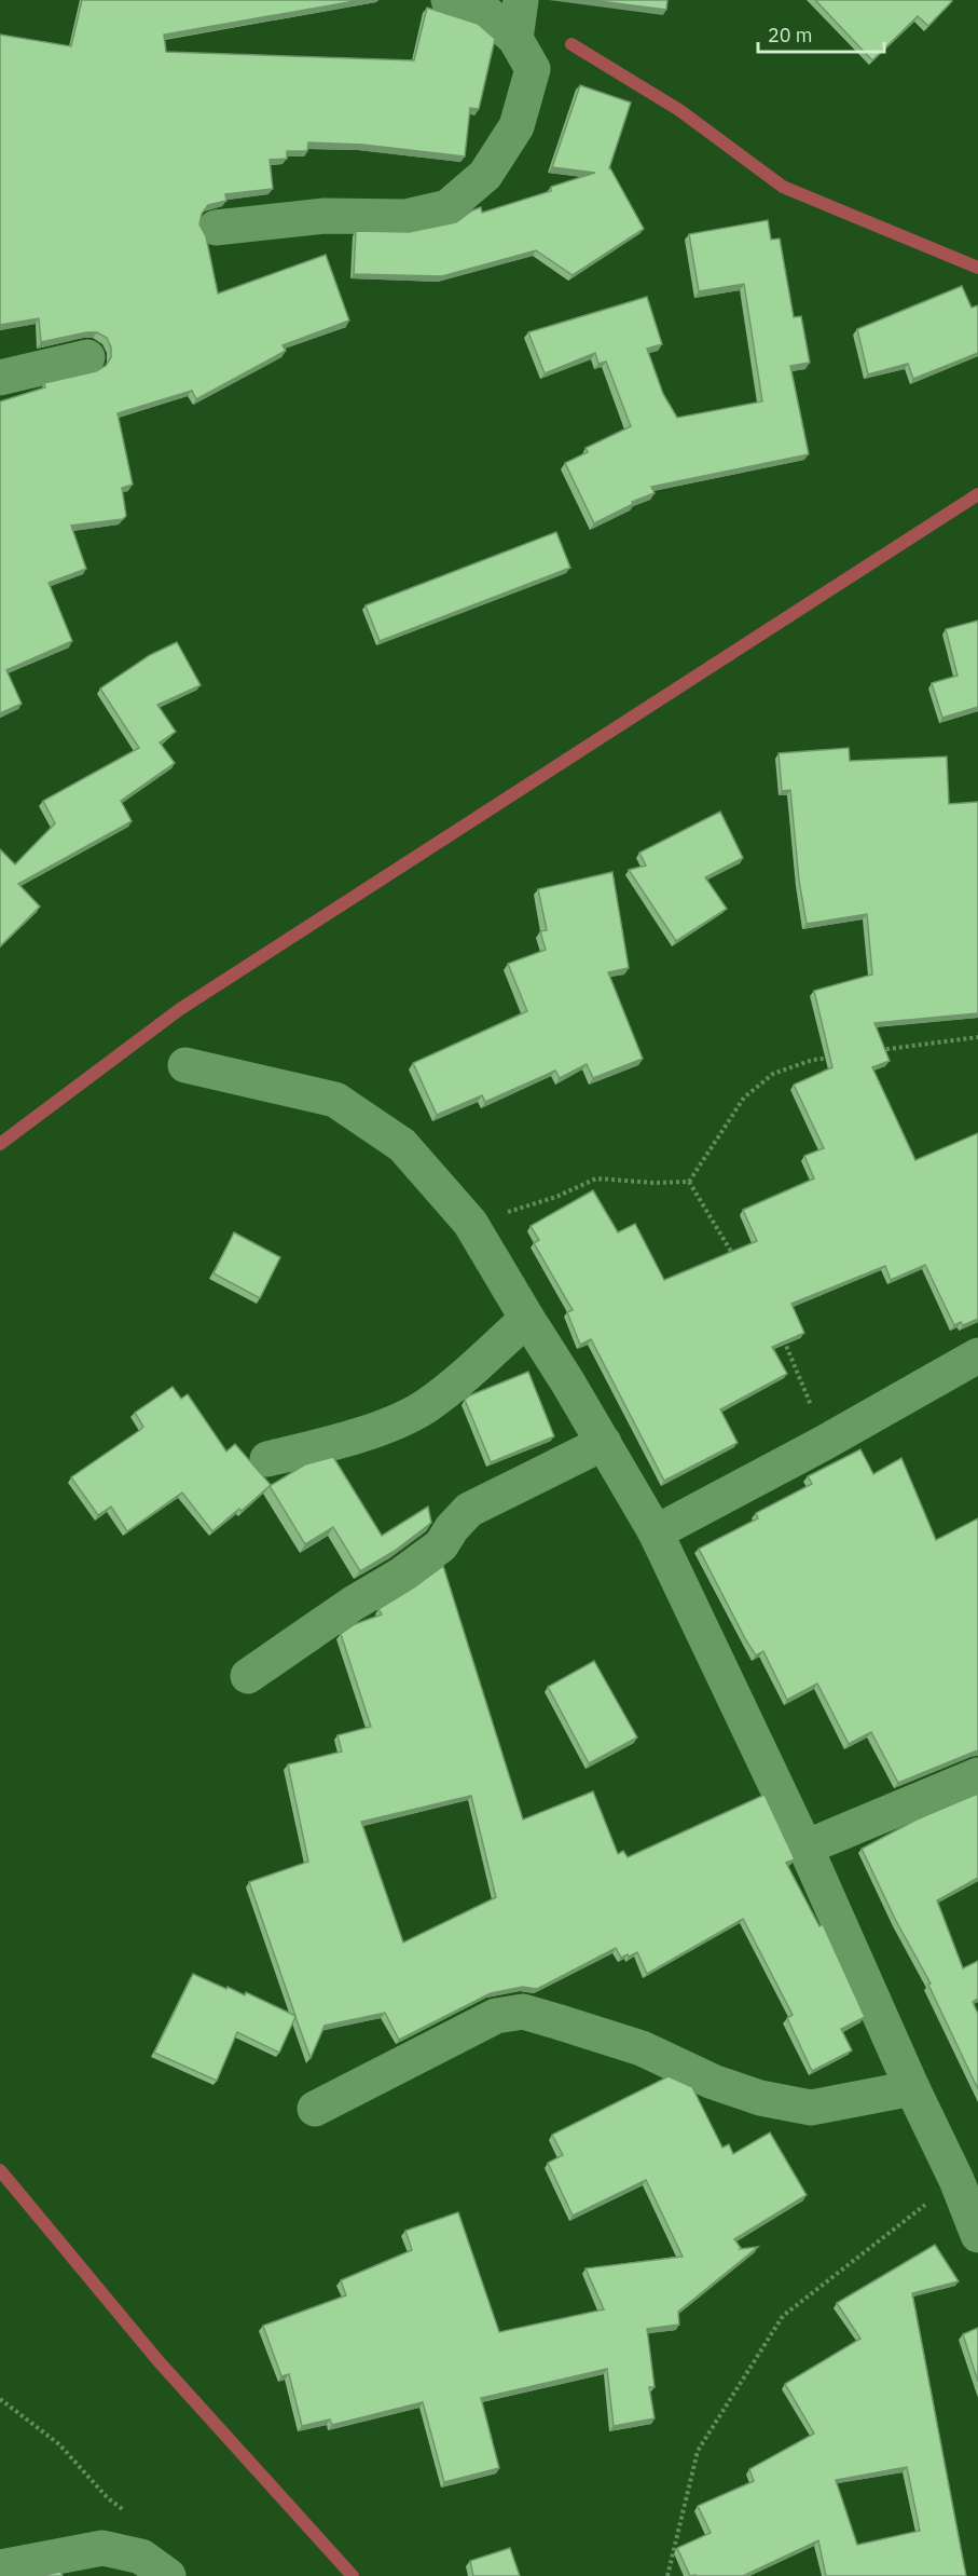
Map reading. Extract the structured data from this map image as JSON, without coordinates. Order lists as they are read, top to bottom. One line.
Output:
{"scale_bar":"20 m"}
